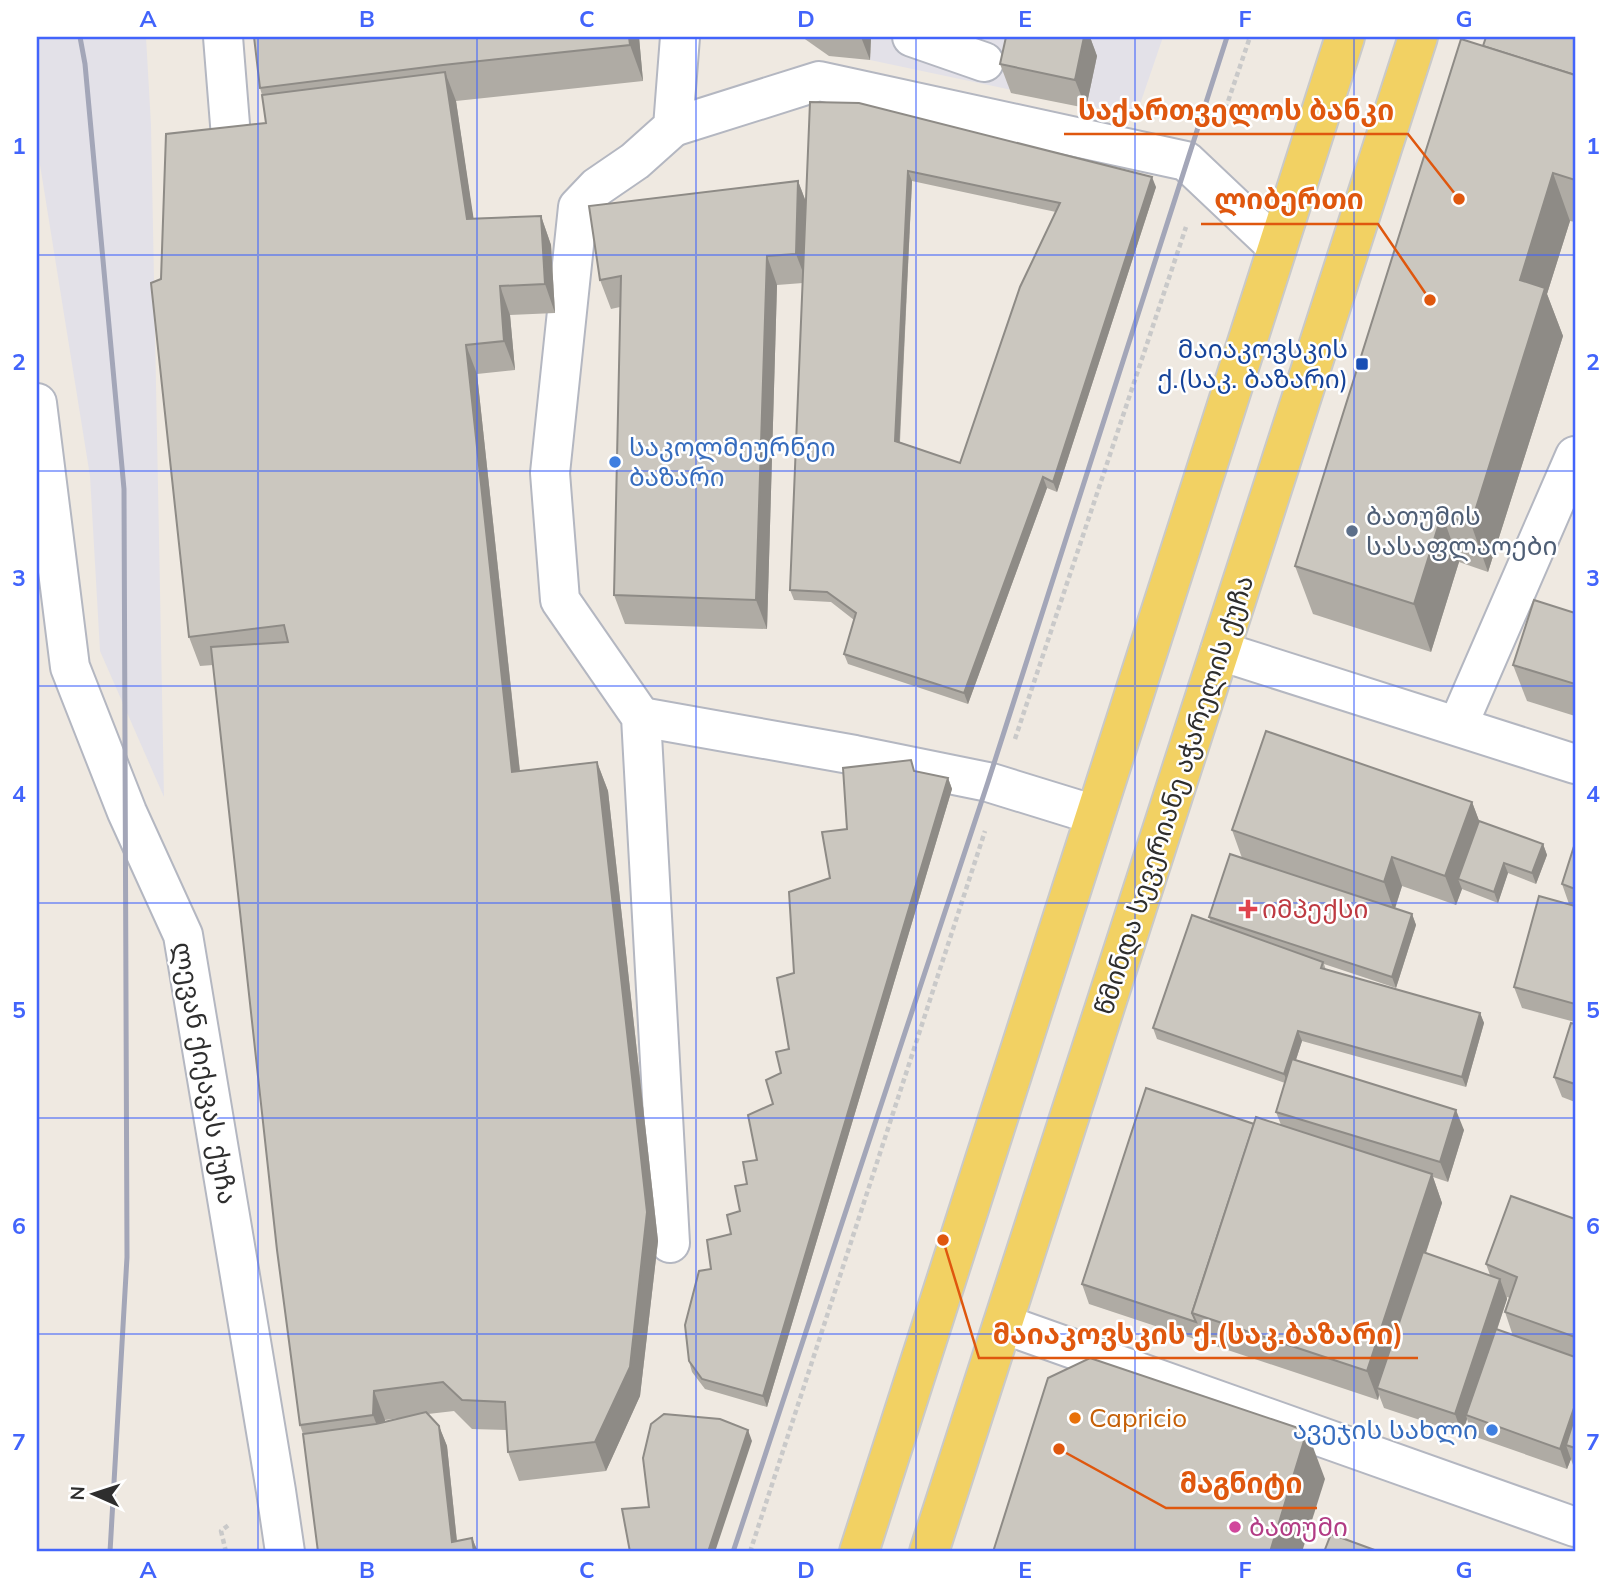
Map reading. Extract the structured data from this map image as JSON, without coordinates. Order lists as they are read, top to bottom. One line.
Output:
{"streets":{"main road":["წმინდა სევერიანე აჭარელის ქუჩა"],"street":["ლევან ქიქავას ქუჩა"]},"places":{"other":["საქართველოს ბანკი","ლიბერთი","საკოლმეურნეი ბაზარი","ბათუმის სასაფლაოები","მაიაკოვსკის ქ.(საკ.ბაზარი)","Capricio","ავეჯის სახლი","მაგნიტი","ბათუმი"],"transit":["მაიაკოვსკის ქ.(საკ. ბაზარი)"],"health":["იმპექსი"]},"north":"left","grid":{"columns":["A","B","C","D","E","F","G"],"rows":["1","2","3","4","5","6","7"]}}
